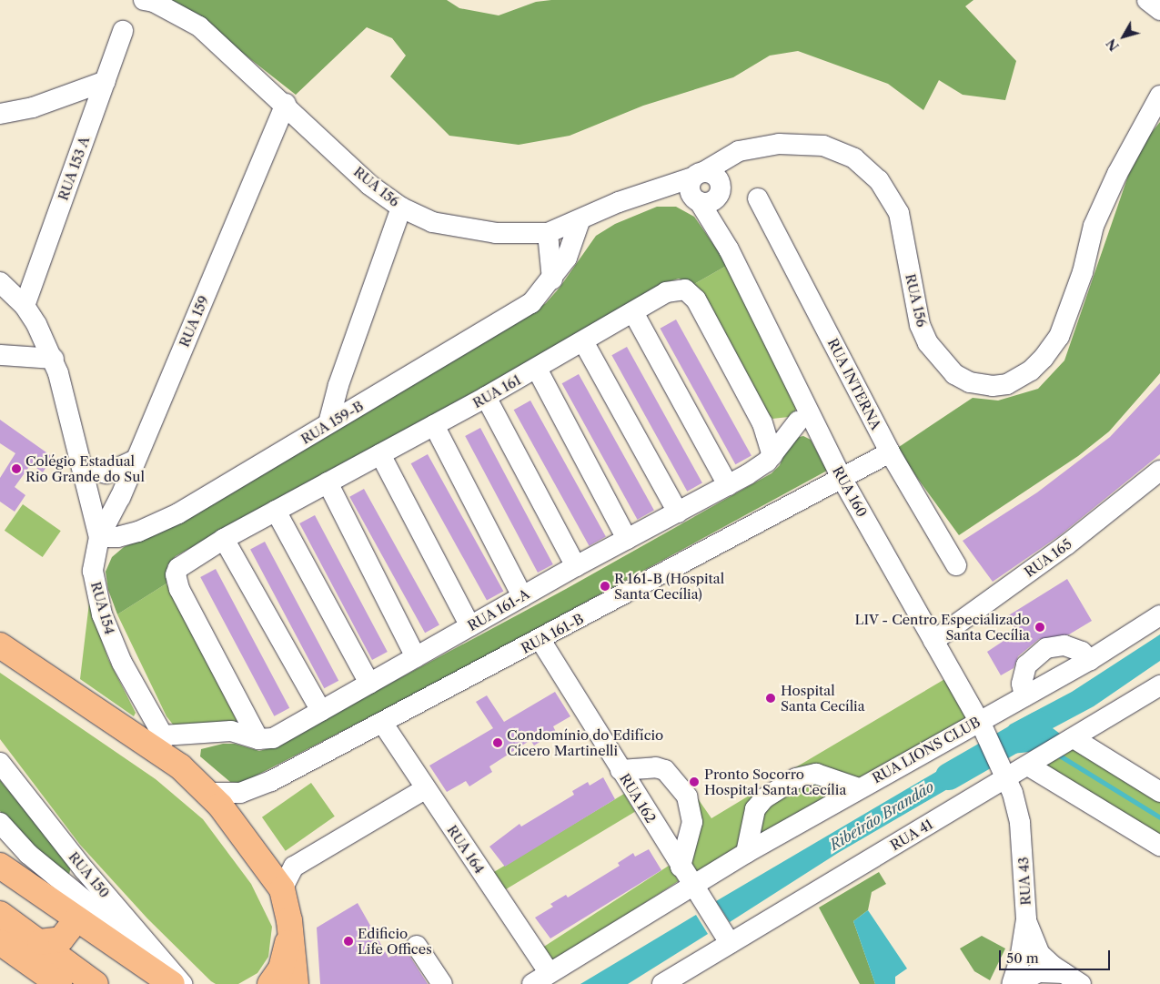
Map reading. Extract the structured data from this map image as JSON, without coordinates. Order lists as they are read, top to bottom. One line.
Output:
{"streets":{"street":["RUA 153 A","RUA 156","RUA 159","RUA INTERNA","RUA 161","RUA 159-B","RUA 160","RUA 165","RUA 154","RUA 161-A","RUA 161-B","RUA LIONS CLUB","RUA 162","RUA 41","RUA 164","RUA 150","RUA 43"]},"crossings":[["RUA 153 A","RUA 154"],["RUA 156","RUA 159"],["RUA 156","RUA 159-B"],["RUA 156","RUA 160"],["RUA 159","RUA 159-B"],["RUA 159","RUA 154"],["RUA INTERNA","RUA 161-B"],["RUA 161","RUA 161-A"],["RUA 159-B","RUA 154"],["RUA 160","RUA 165"],["RUA 160","RUA 161-A"],["RUA 160","RUA 161-B"],["RUA 160","RUA LIONS CLUB"],["RUA 154","RUA 161-A"],["RUA 161-B","RUA 162"],["RUA 161-B","RUA 164"],["RUA LIONS CLUB","RUA 162"],["RUA LIONS CLUB","RUA 164"],["RUA 162","RUA 41"],["RUA 41","RUA 43"]],"water":["Ribeirão Brandão"],"places":["Colégio Estadual Rio Grande do Sul","R 161-B (Hospital Santa Cecília)","LIV - Centro Especializado Santa Cecília","Hospital Santa Cecília","Condomínio do Edifício Cícero Martinelli","Pronto Socorro Hospital Santa Cecília","Edificio Life Offices"],"scale_bar":"50 m","north":"bottom left"}
